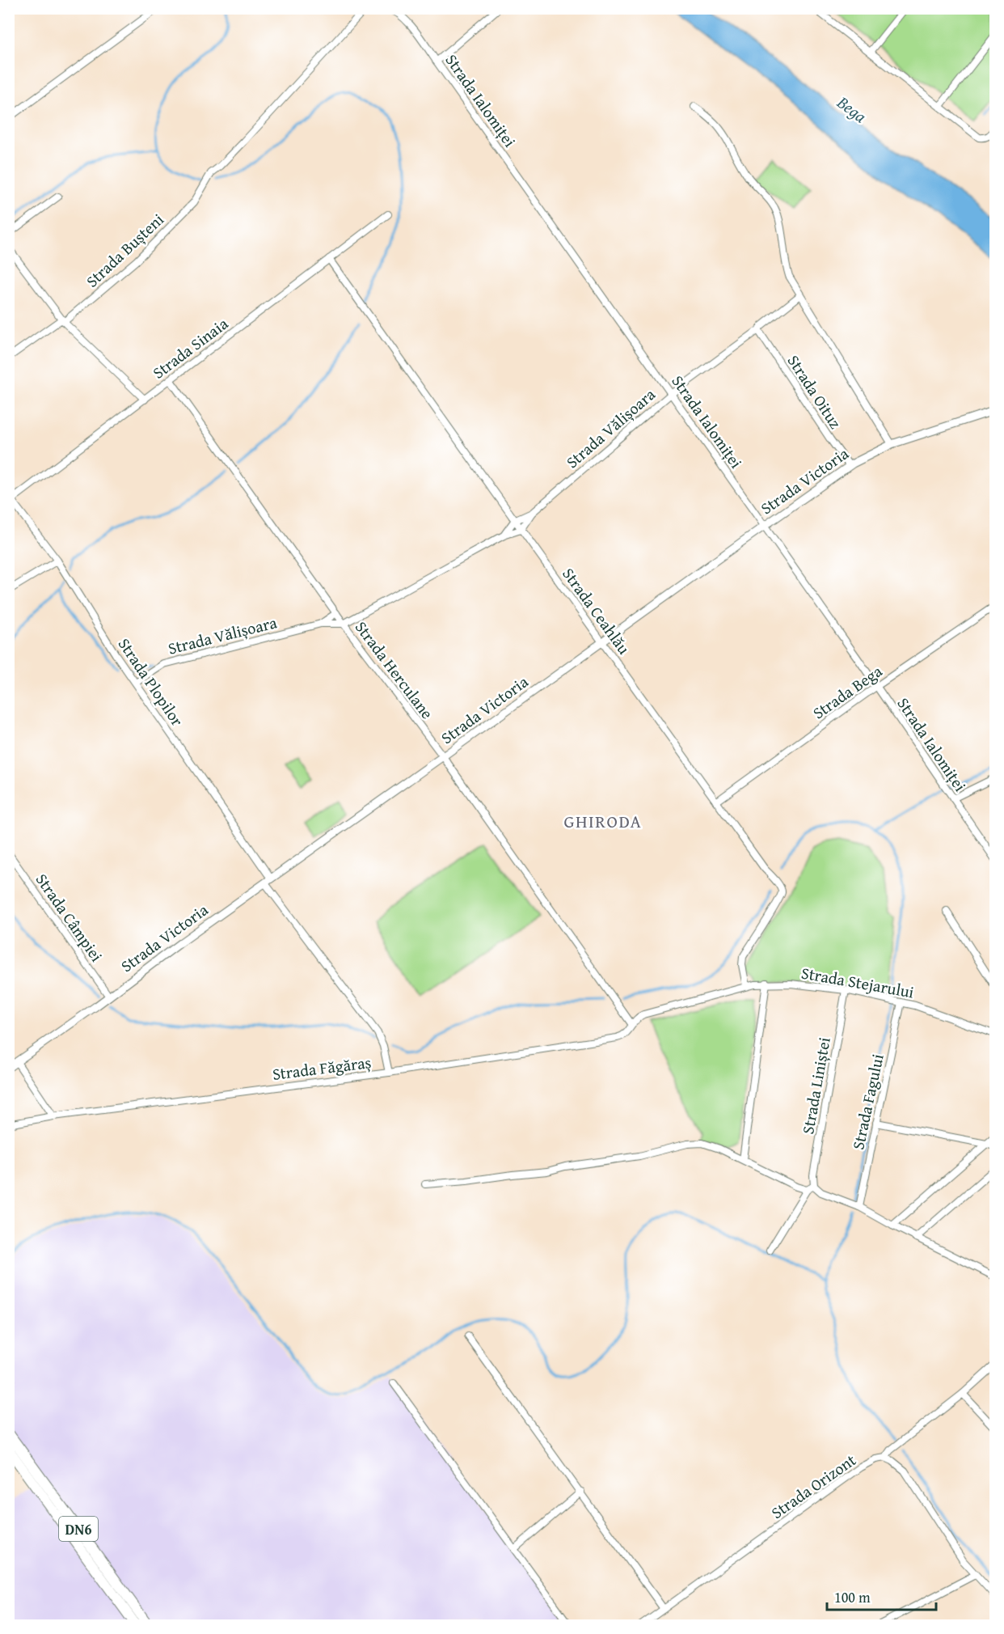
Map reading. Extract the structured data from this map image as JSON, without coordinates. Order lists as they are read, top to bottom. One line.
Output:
{"streets":{"main road":["DN6"],"street":["Strada Ialomiței","Strada Bușteni","Strada Sinaia","Strada Oituz","Strada Vălișoara","Strada Victoria","Strada Ceahlău","Strada Herculane","Strada Plopilor","Strada Bega","Strada Câmpiei","Strada Stejarului","Strada Făgăraș","Strada Liniștei","Strada Fagului","Strada Orizont"]},"crossings":[["Strada Ialomiței","Strada Vălișoara"],["Strada Ialomiței","Strada Victoria"],["Strada Ialomiței","Strada Bega"],["Strada Sinaia","Strada Ceahlău"],["Strada Sinaia","Strada Herculane"],["Strada Sinaia","Strada Plopilor"],["Strada Oituz","Strada Vălișoara"],["Strada Oituz","Strada Victoria"],["Strada Vălișoara","Strada Ceahlău"],["Strada Vălișoara","Strada Herculane"],["Strada Vălișoara","Strada Plopilor"],["Strada Victoria","Strada Ceahlău"],["Strada Victoria","Strada Herculane"],["Strada Victoria","Strada Plopilor"],["Strada Victoria","Strada Câmpiei"],["Strada Ceahlău","Strada Bega"],["Strada Ceahlău","Strada Stejarului"],["Strada Herculane","Strada Stejarului"],["Strada Herculane","Strada Făgăraș"],["Strada Plopilor","Strada Făgăraș"],["Strada Stejarului","Strada Făgăraș"],["Strada Stejarului","Strada Liniștei"],["Strada Stejarului","Strada Fagului"]],"districts":["GHIRODA"],"water":["Bega"],"scale_bar":"100 m"}
